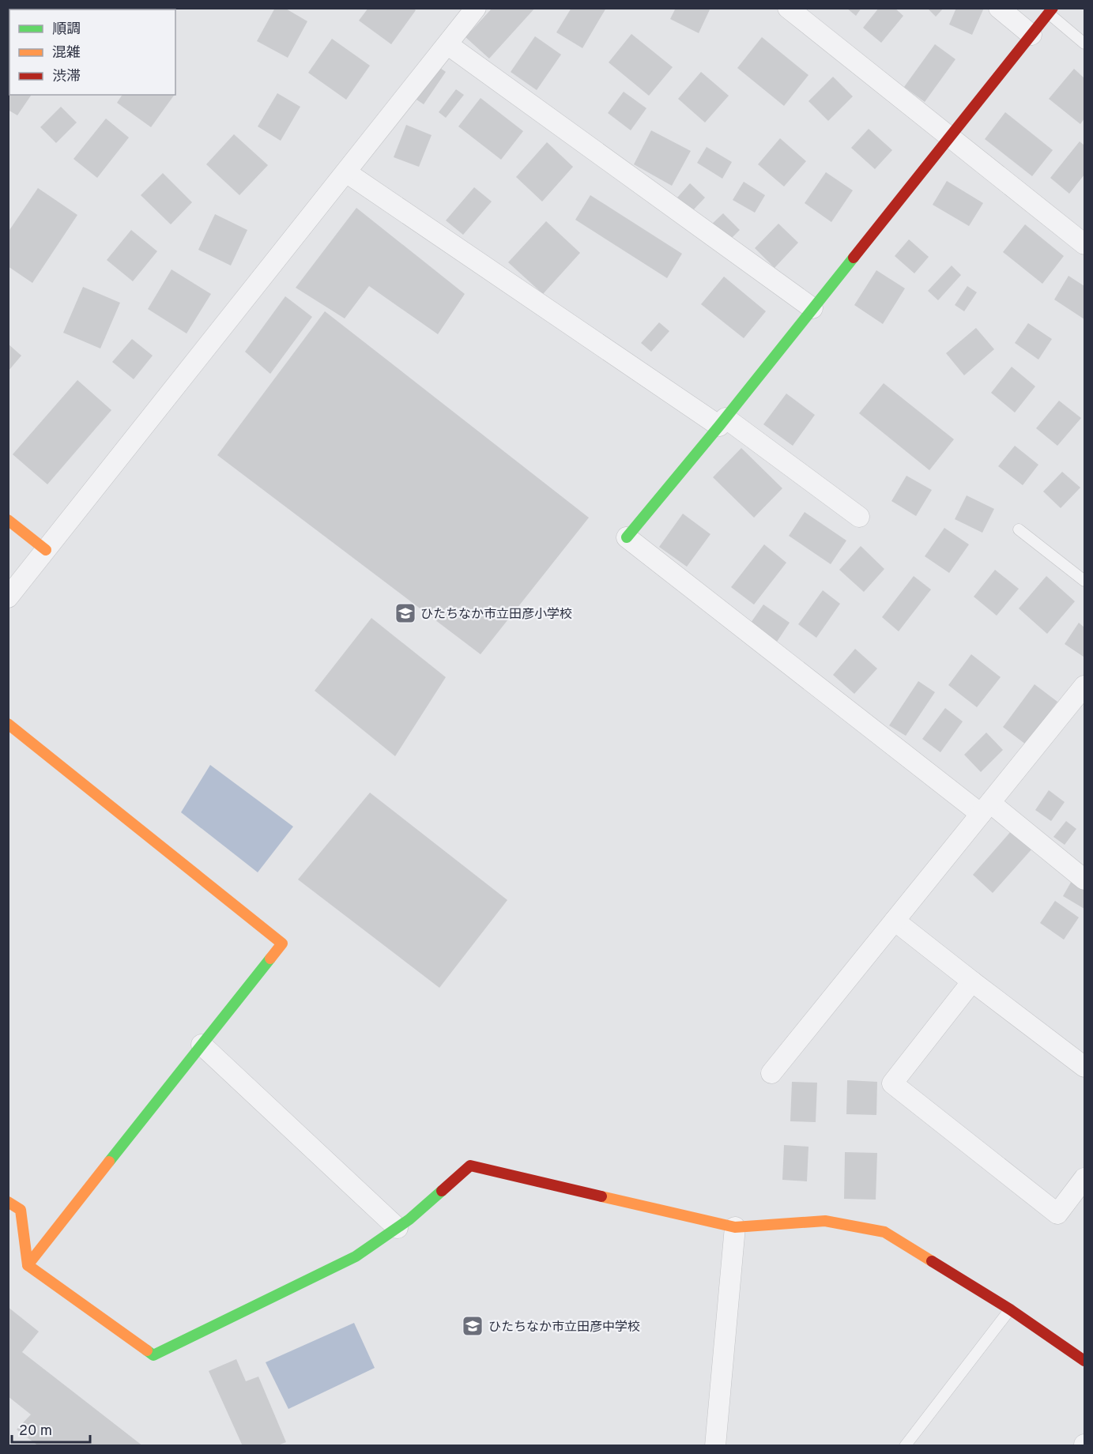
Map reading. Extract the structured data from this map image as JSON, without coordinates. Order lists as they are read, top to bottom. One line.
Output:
{"places":{"school or university":["ひたちなか市立田彦小学校","ひたちなか市立田彦中学校"]},"legend":["順調","混雑","渋滞"],"scale_bar":"20 m"}
